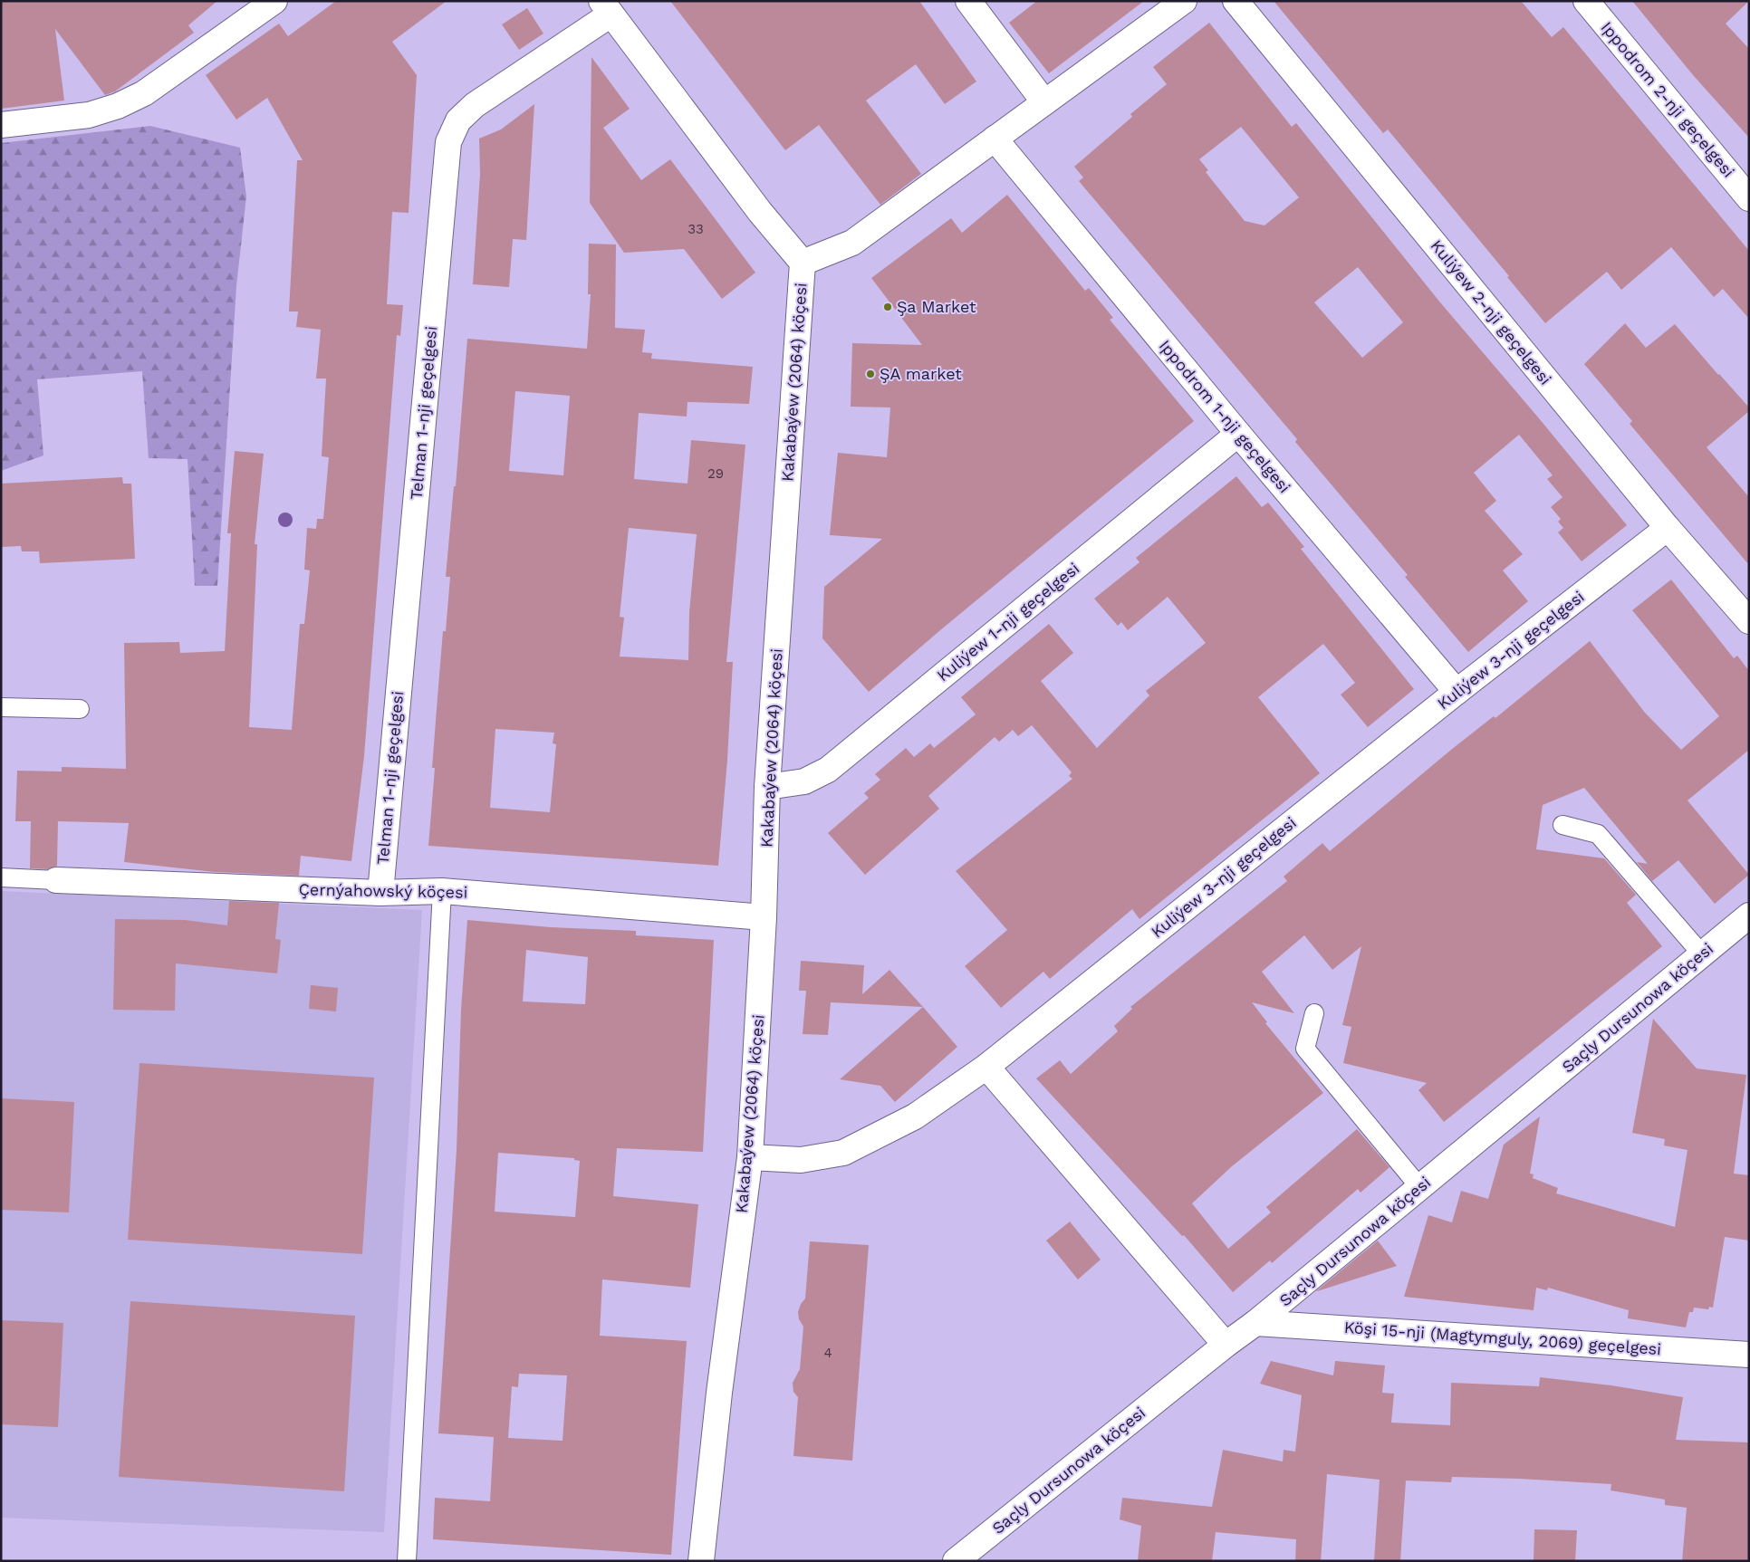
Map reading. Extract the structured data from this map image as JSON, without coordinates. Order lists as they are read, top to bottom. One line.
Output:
{"streets":{"street":["Ippodrom 2-nji geçelgesi","Kuliýew 2-nji geçelgesi","Kakabaýew (2064) köçesi","Telman 1-nji geçelgesi","Ippodrom 1-nji geçelgesi","Kuliýew 1-nji geçelgesi","Kuliýew 3-nji geçelgesi","Çernýahowský köçesi","Saçly Dursunowa köçesi","Köşi 15-nji (Magtymguly, 2069) geçelgesi"]},"crossings":[["Kuliýew 2-nji geçelgesi","Kuliýew 3-nji geçelgesi"],["Kakabaýew (2064) köçesi","Telman 1-nji geçelgesi"],["Kakabaýew (2064) köçesi","Kuliýew 1-nji geçelgesi"],["Kakabaýew (2064) köçesi","Kuliýew 3-nji geçelgesi"],["Kakabaýew (2064) köçesi","Çernýahowský köçesi"],["Telman 1-nji geçelgesi","Çernýahowský köçesi"],["Ippodrom 1-nji geçelgesi","Kuliýew 1-nji geçelgesi"],["Ippodrom 1-nji geçelgesi","Kuliýew 3-nji geçelgesi"],["Saçly Dursunowa köçesi","Köşi 15-nji (Magtymguly, 2069) geçelgesi"]],"places":["Şa Market","ŞA market"],"house_numbers":["33","29","4"]}
